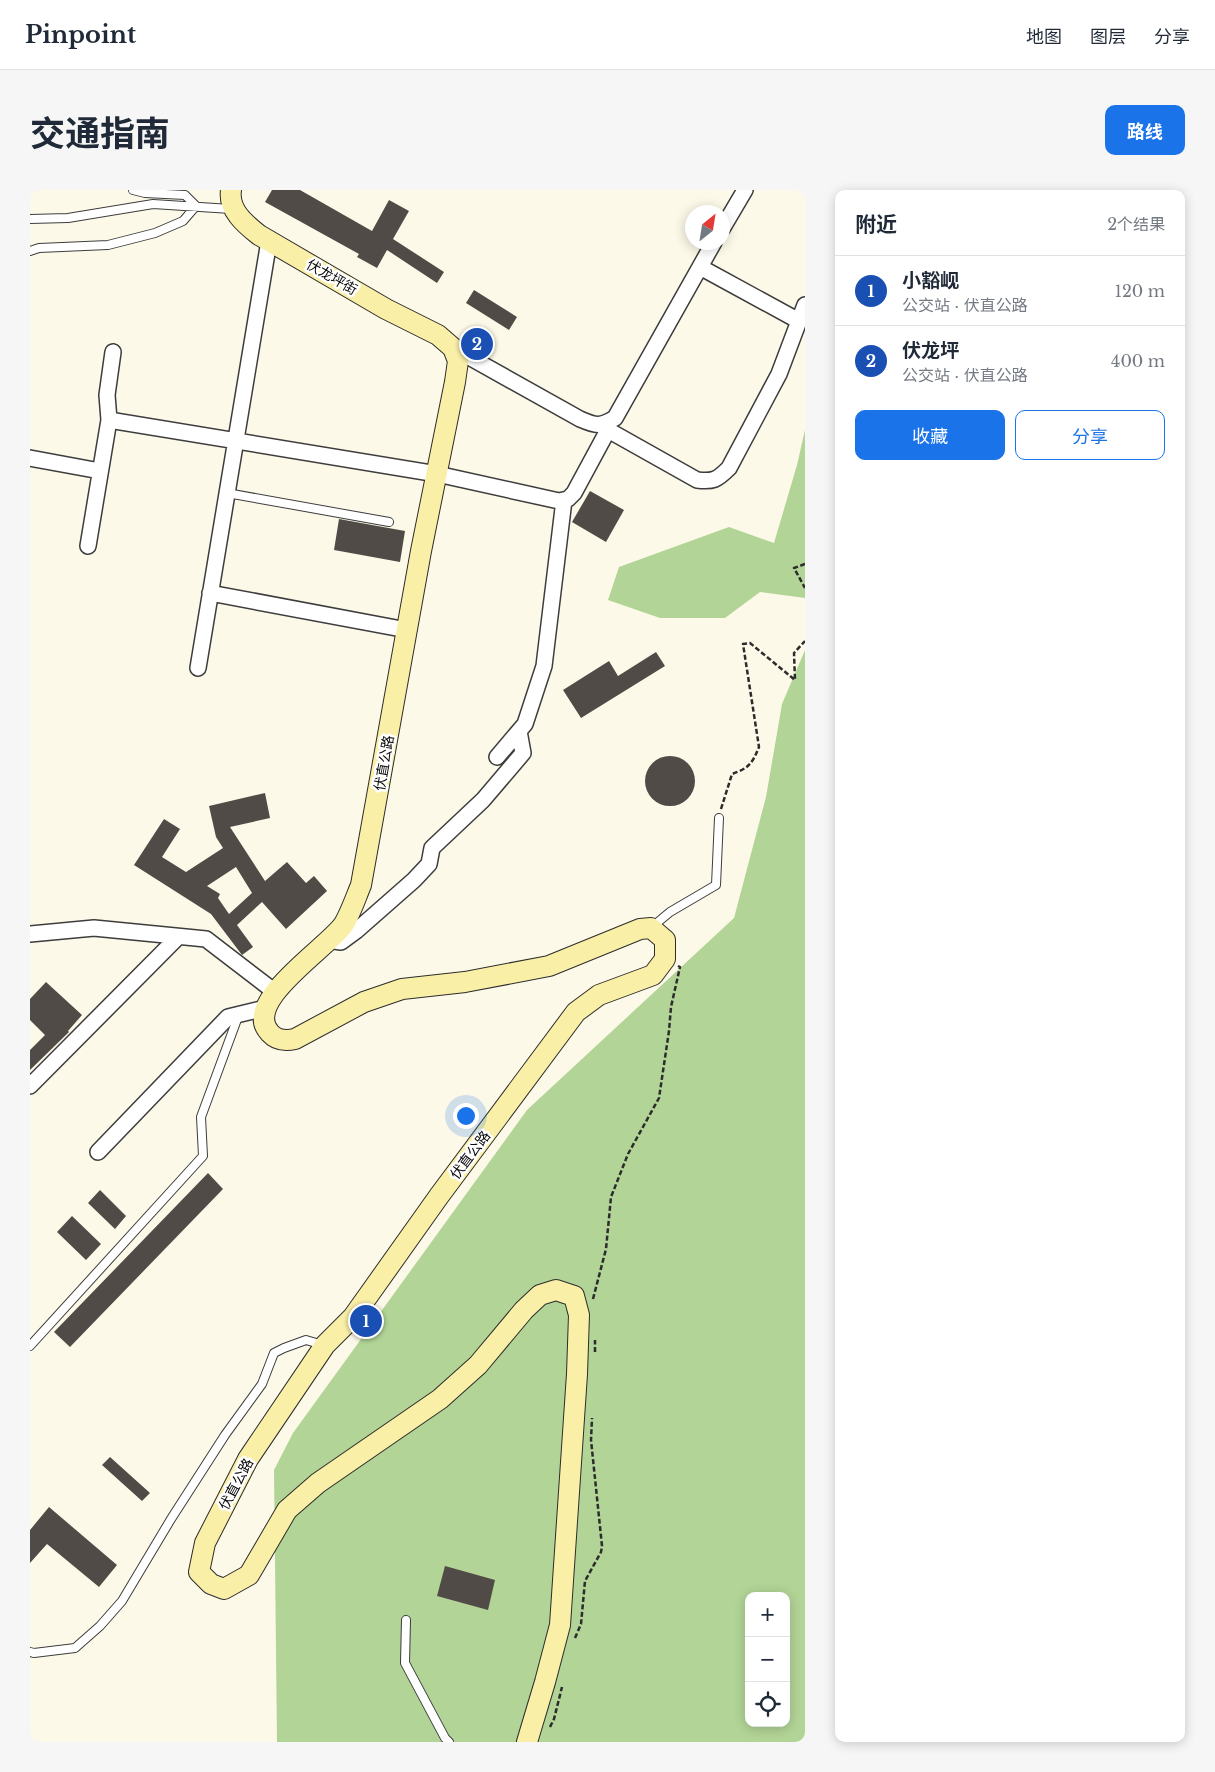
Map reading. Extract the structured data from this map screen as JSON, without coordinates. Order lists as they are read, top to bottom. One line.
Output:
{"streets":{"main road":["伏龙坪街","伏直公路"]},"crossings":[["伏龙坪街","伏直公路"]],"north":"top right","page":{"header":"Pinpoint","nav":["地图","图层","分享"],"title":"交通指南","buttons":["路线",["收藏","分享"]],"heading":["附近","2个结果"],"list":[{"mark":"1","name":"小豁岘","note":"公交站 · 伏直公路","value":"120 m"},{"mark":"2","name":"伏龙坪","note":"公交站 · 伏直公路","value":"400 m"}],"pins":["2","1"],"map_buttons":["+","−"]}}
